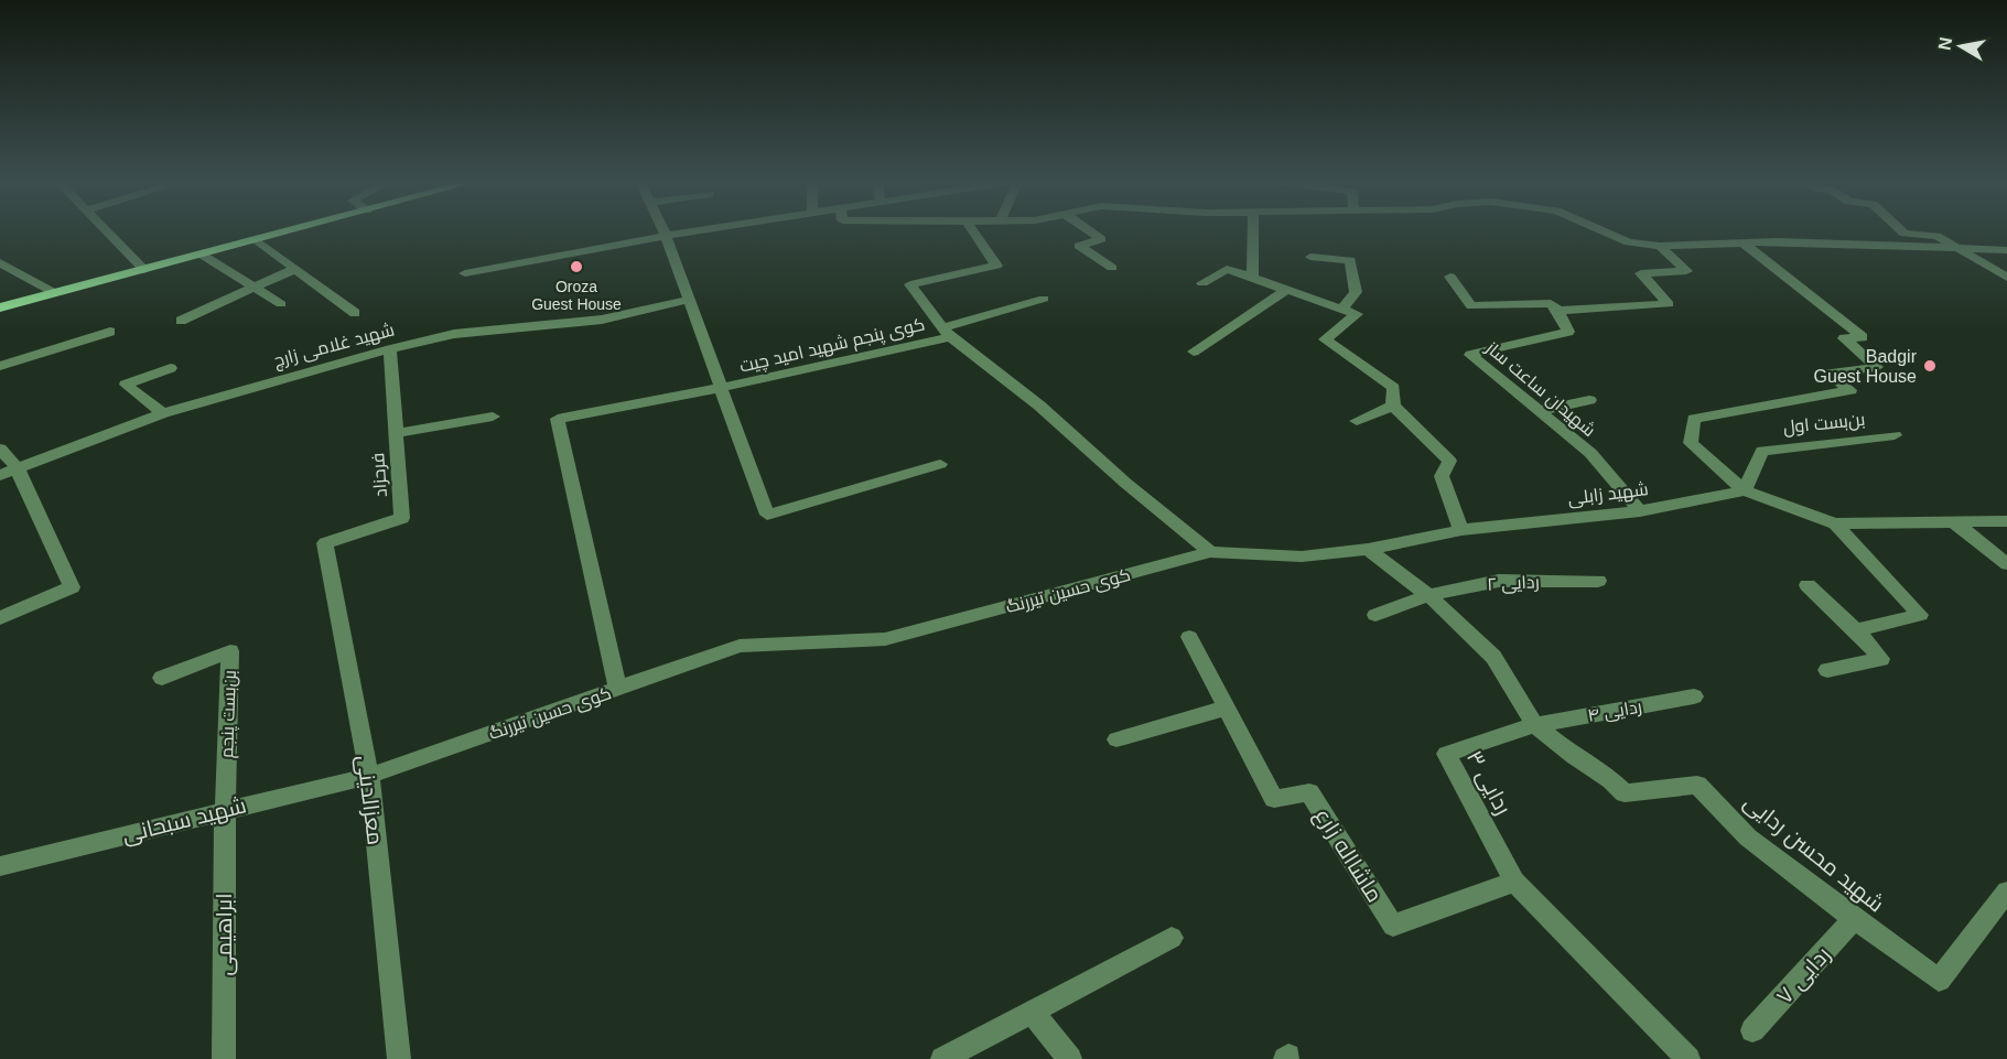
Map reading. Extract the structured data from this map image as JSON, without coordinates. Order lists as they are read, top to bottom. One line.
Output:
{"streets":{"street":["شهید غلامی زارچ","کوی پنجم شهید امید چیت","شهیدان ساعت ساز","بن‌بست اول","فرحزاد","شهید زابلی","ردایی ۲","کوی حسین تیررنگ","ردایی ۴","بن‌بست پنجم","ردایی ۳","معزالدینی","شهید سبحانی","شهید محسن ردایی","ماشااله زارع","ابراهیمی","ردایی ۷"]},"crossings":[["شهید غلامی زارچ","فرحزاد"],["کوی پنجم شهید امید چیت","کوی حسین تیررنگ"],["شهیدان ساعت ساز","شهید زابلی"],["بن‌بست اول","شهید زابلی"],["فرحزاد","معزالدینی"],["شهید زابلی","کوی حسین تیررنگ"],["شهید زابلی","شهید محسن ردایی"],["ردایی ۲","شهید محسن ردایی"],["کوی حسین تیررنگ","معزالدینی"],["کوی حسین تیررنگ","شهید سبحانی"],["ردایی ۴","ردایی ۳"],["ردایی ۴","شهید محسن ردایی"],["بن‌بست پنجم","شهید سبحانی"],["بن‌بست پنجم","ابراهیمی"],["ردایی ۳","شهید محسن ردایی"],["ردایی ۳","ماشااله زارع"],["معزالدینی","شهید سبحانی"],["شهید سبحانی","ابراهیمی"],["شهید محسن ردایی","ردایی ۷"]],"places":["Oroza Guest House","Badgir Guest House"],"north":"left"}
